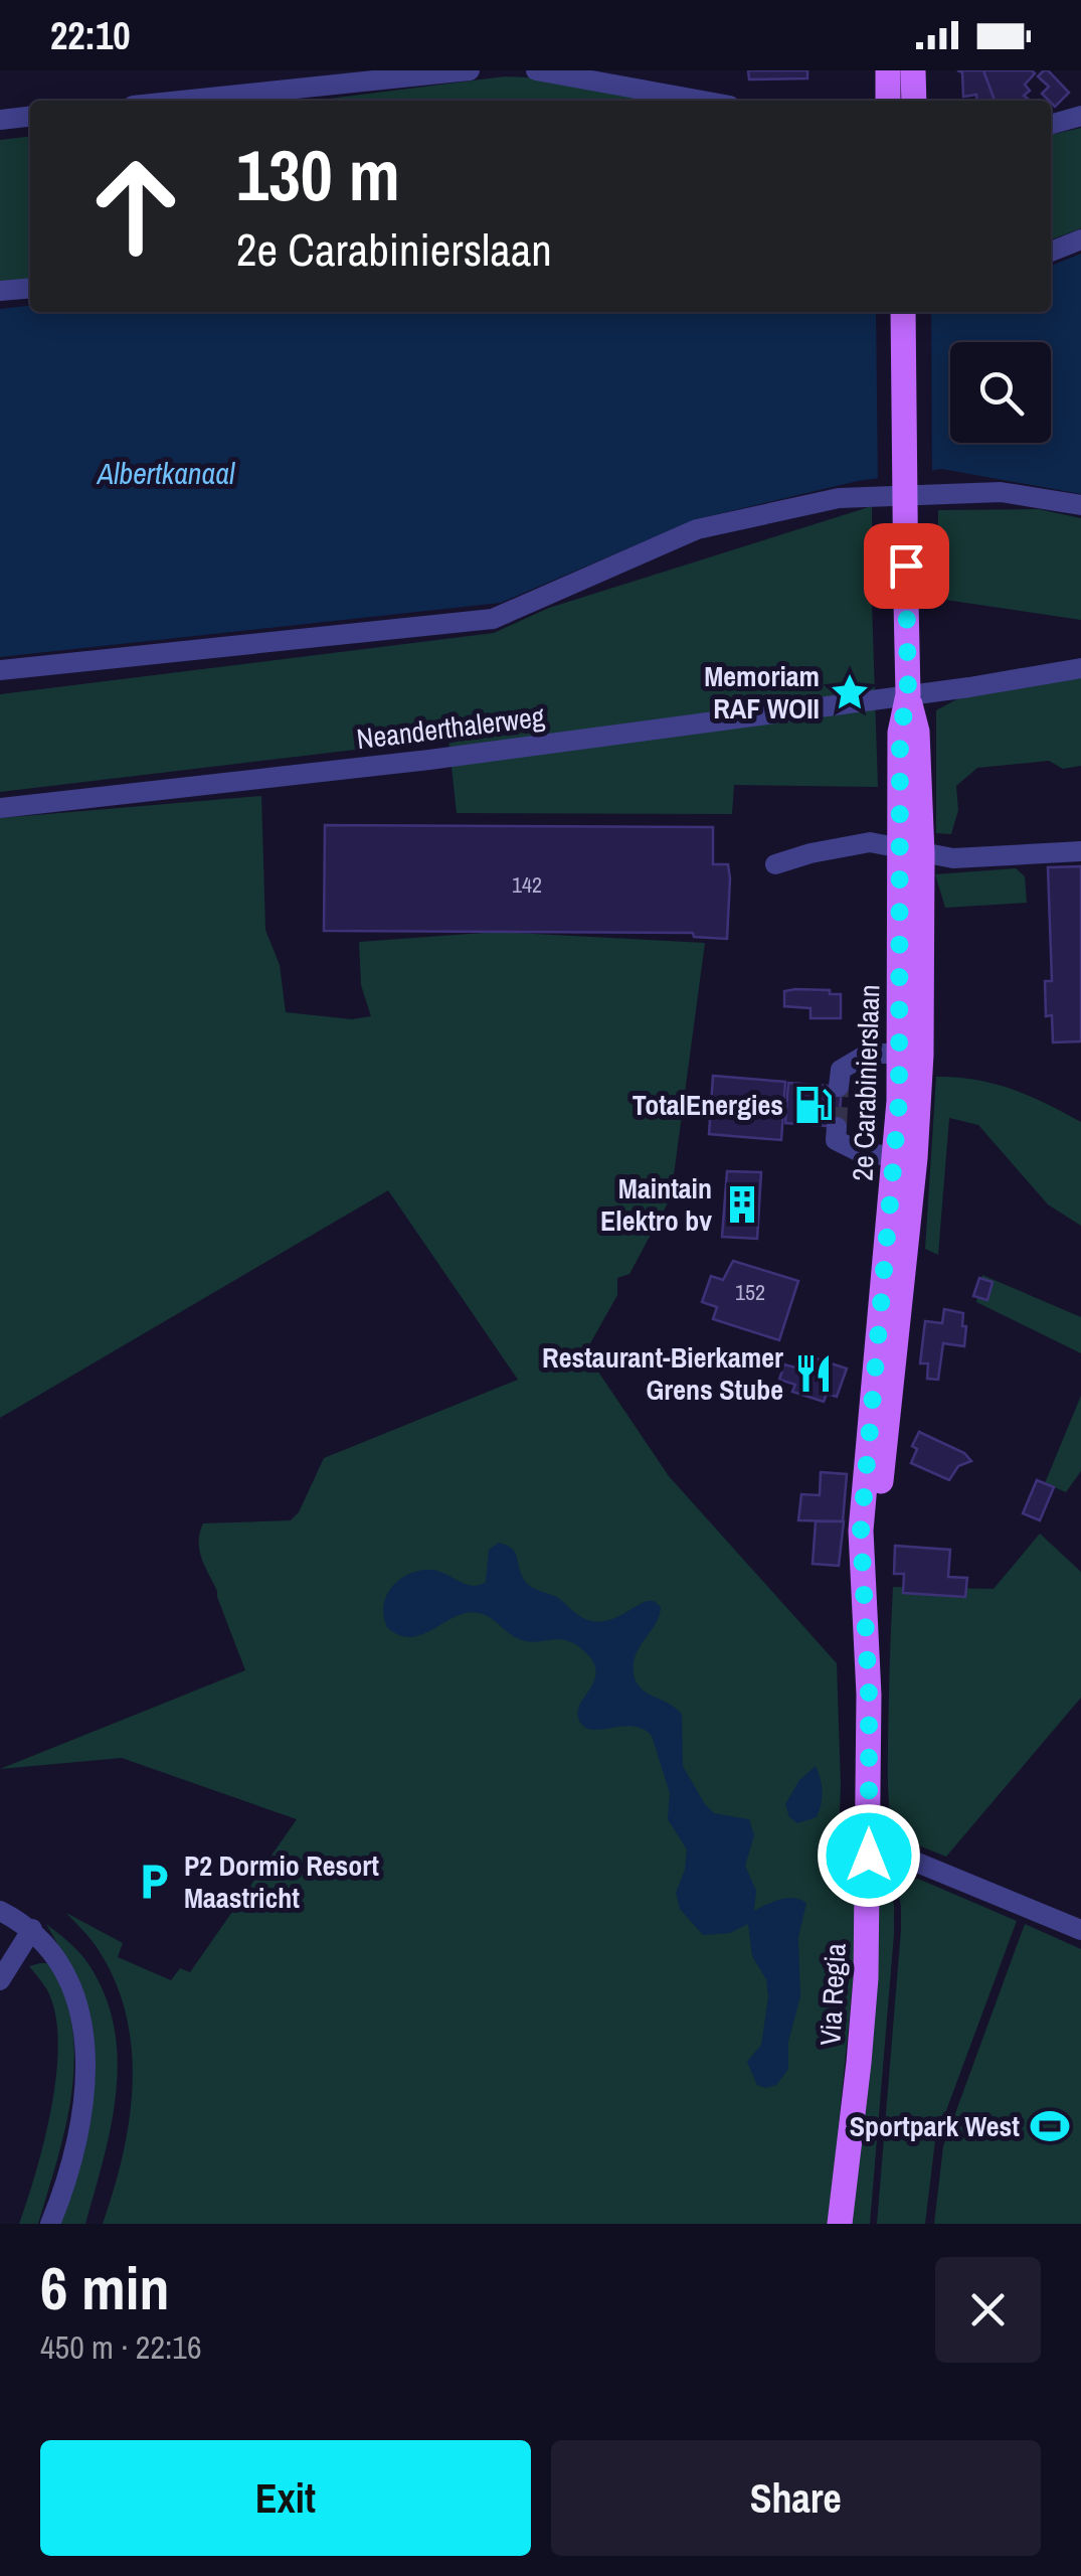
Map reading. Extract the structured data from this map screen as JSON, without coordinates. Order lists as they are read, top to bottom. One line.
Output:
{"streets":{"main road":["2e Carabinierslaan","Via Regia"],"street":["Neanderthalerweg"]},"crossings":[["Neanderthalerweg","2e Carabinierslaan"],["2e Carabinierslaan","Via Regia"]],"water":["Albertkanaal"],"places":{"place":["Memoriam RAF WOII"],"fuel station":["TotalEnergies"],"building":["Maintain Elektro bv"],"restaurant":["Restaurant-Bierkamer Grens Stube"],"parking":["P2 Dormio Resort Maastricht"],"sports":["Sportpark West"]},"house_numbers":["142","152"],"page":{"status":"22:10","turn":["130 m","2e Carabinierslaan"],"heading":["6 min","450 m · 22:16"],"buttons":["Exit","Share"]}}
